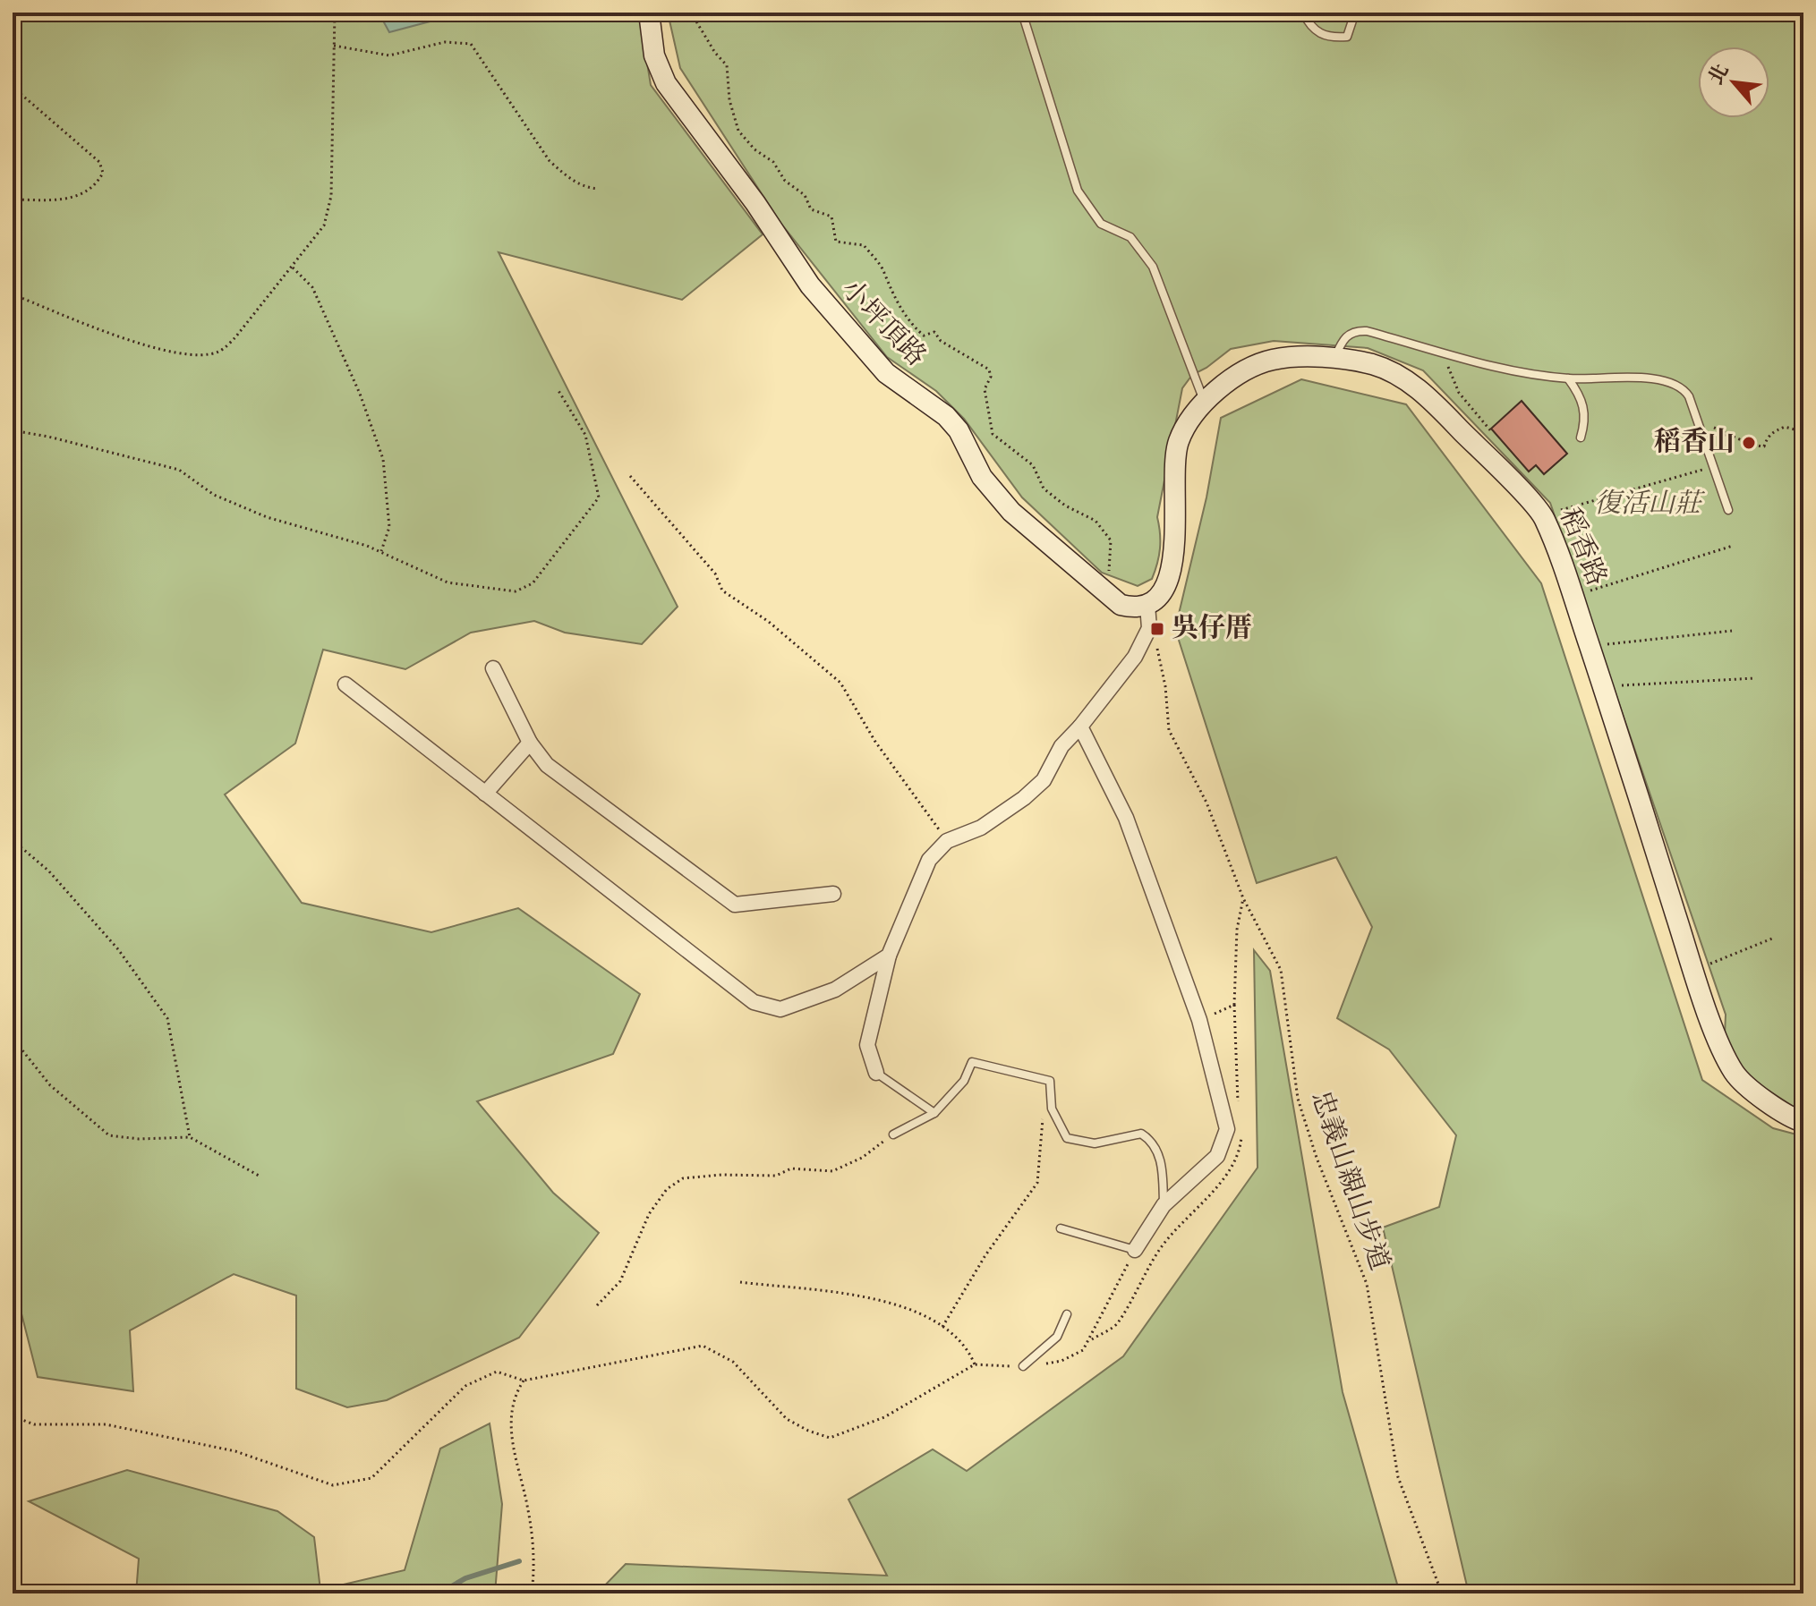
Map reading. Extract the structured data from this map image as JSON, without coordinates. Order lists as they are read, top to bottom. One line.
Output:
{"streets":{"street":["小坪頂路","稻香路"],"path":["忠義山親山步道"]},"crossings":[["小坪頂路","稻香路"]],"parks":["復活山莊"],"places":{"other":["稻香山"],"transit":["吳仔厝"]},"north":"top left"}
